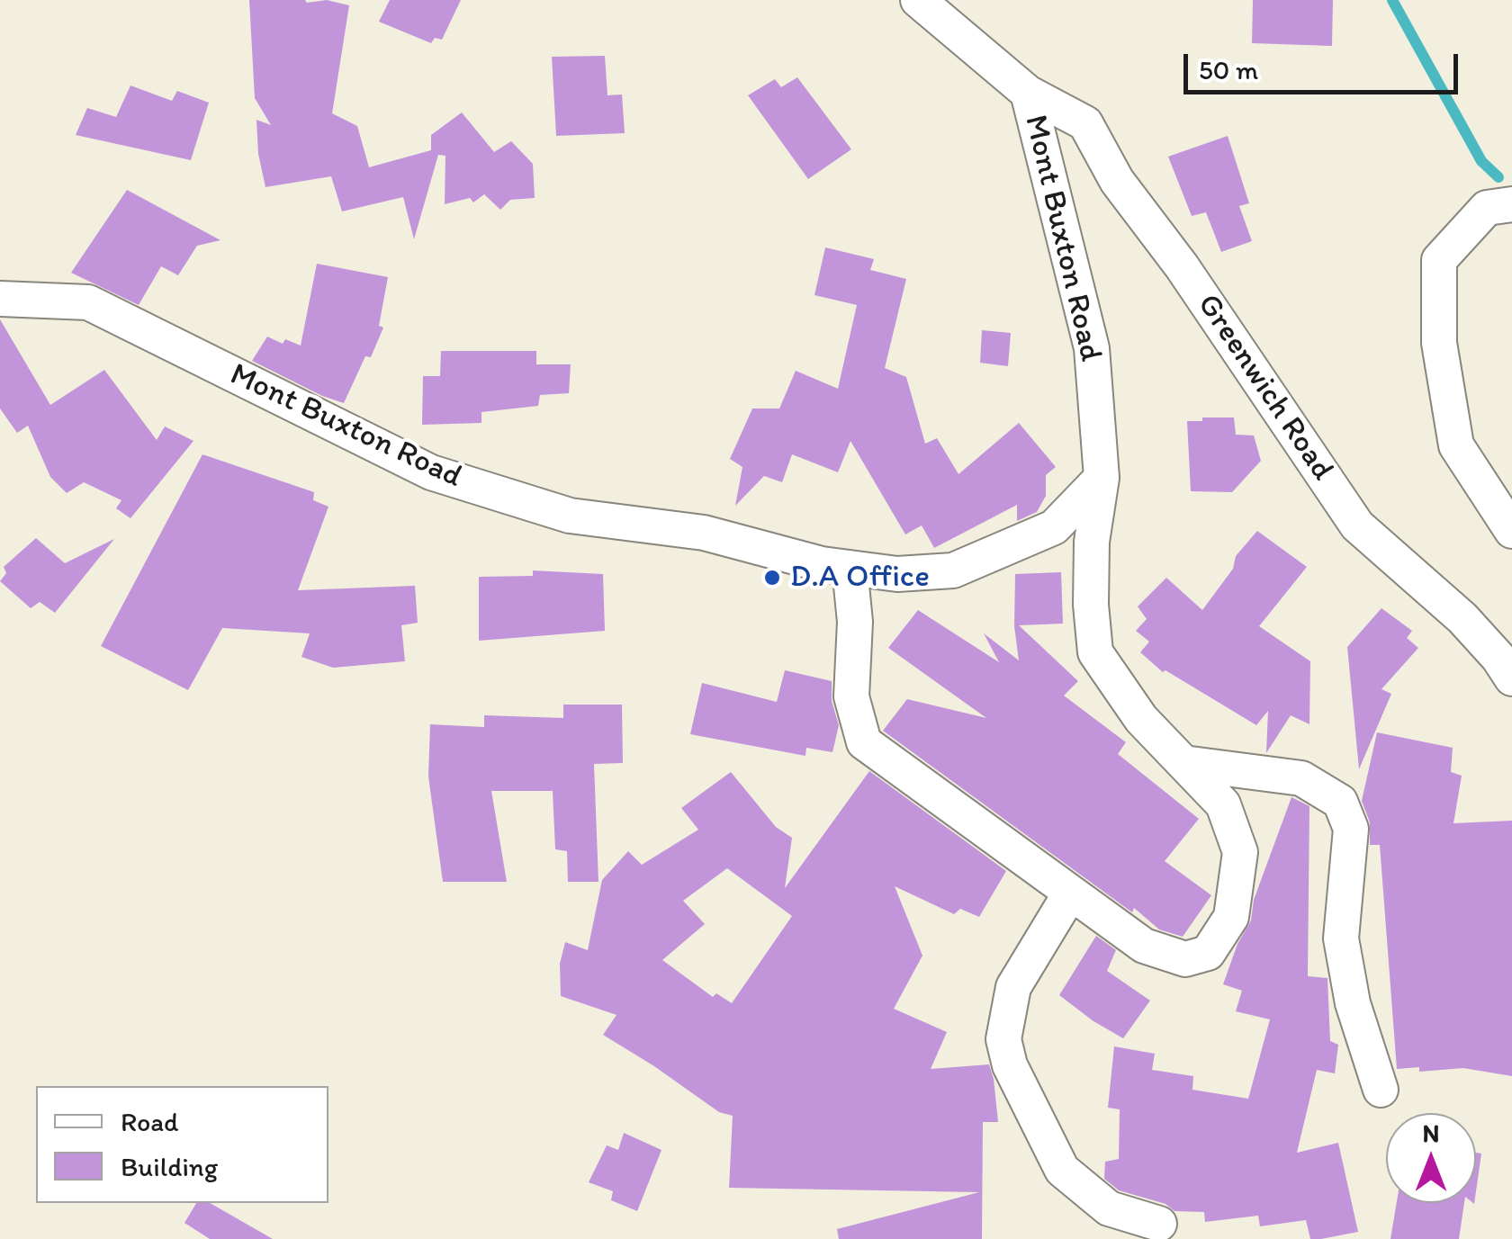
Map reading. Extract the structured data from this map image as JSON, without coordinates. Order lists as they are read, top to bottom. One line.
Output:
{"streets":{"street":["Mont Buxton Road","Greenwich Road"]},"crossings":[["Mont Buxton Road","Greenwich Road"]],"places":["D.A Office"],"legend":["Road","Building"],"scale_bar":"50 m","north":"top"}
